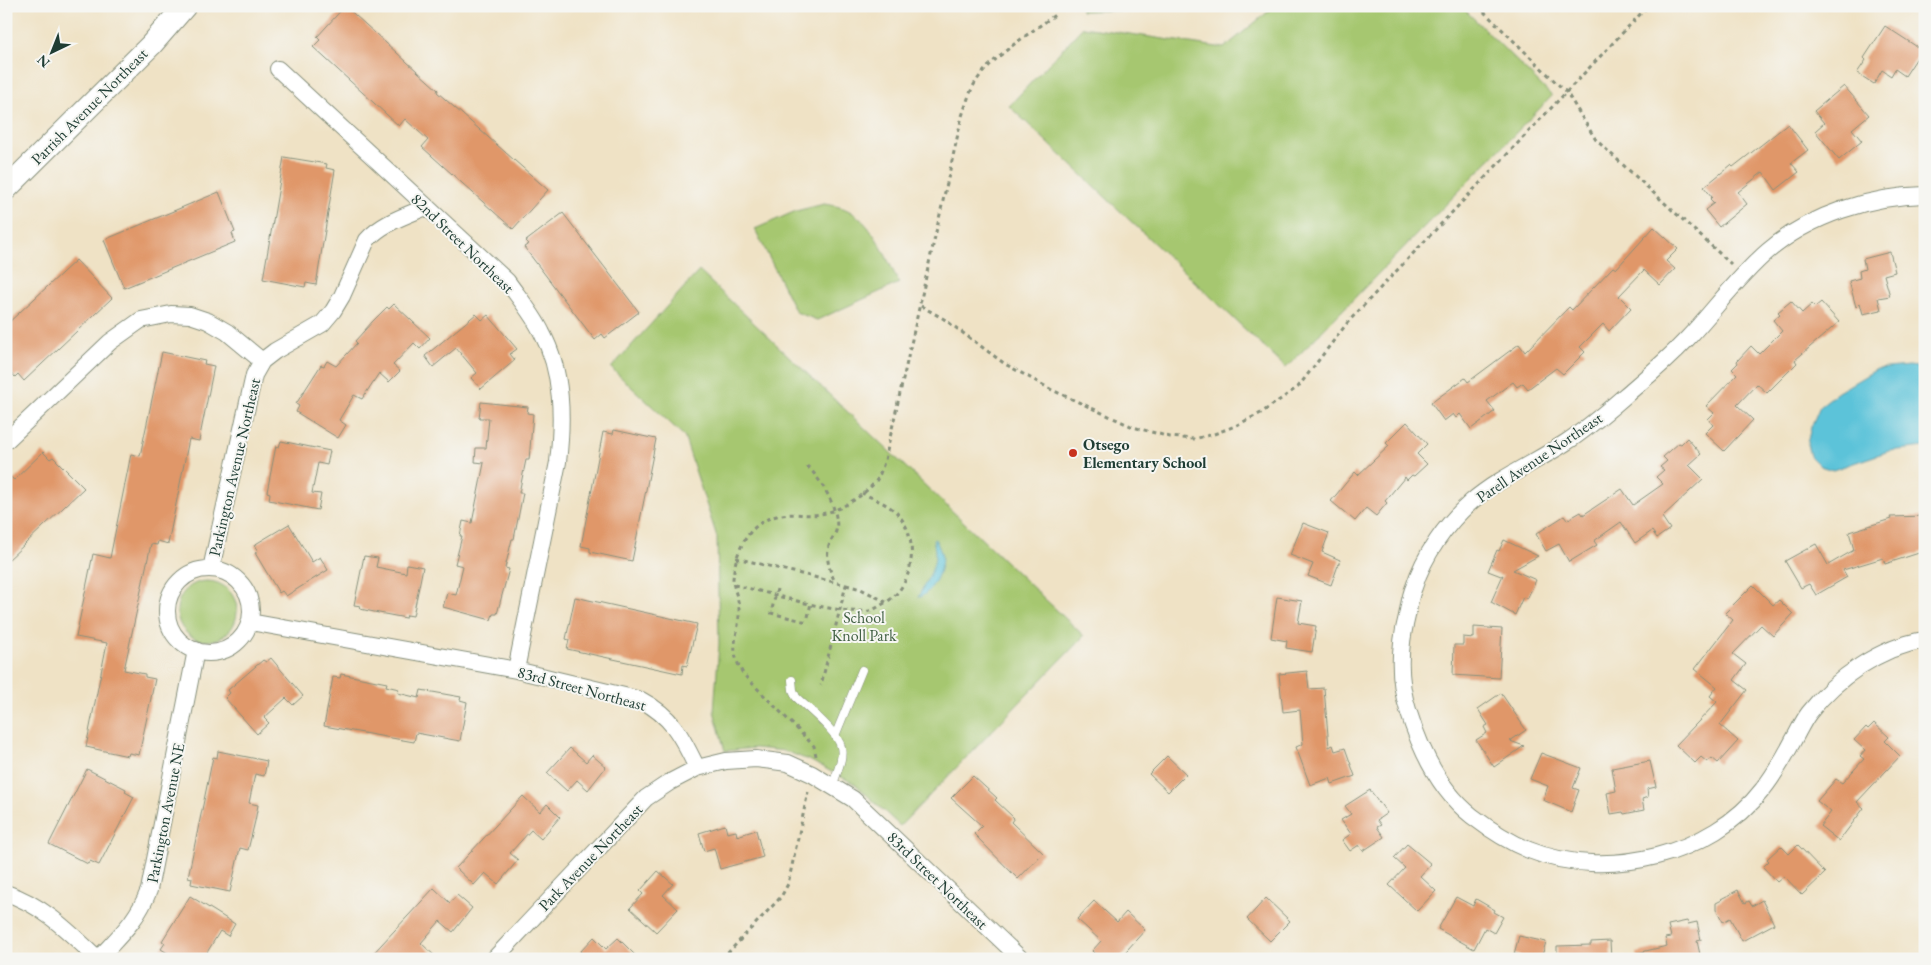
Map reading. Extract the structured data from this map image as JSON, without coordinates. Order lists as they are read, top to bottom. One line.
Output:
{"streets":{"main road":["Parrish Avenue Northeast"],"street":["82nd Street Northeast","Parell Avenue Northeast","Parkington Avenue Northeast","83rd Street Northeast","Parkington Avenue NE","Park Avenue Northeast"]},"crossings":[["82nd Street Northeast","Parkington Avenue Northeast"],["82nd Street Northeast","83rd Street Northeast"],["Parkington Avenue Northeast","83rd Street Northeast"],["Parkington Avenue Northeast","Parkington Avenue NE"],["83rd Street Northeast","Parkington Avenue NE"],["83rd Street Northeast","Park Avenue Northeast"]],"parks":["School Knoll Park"],"places":["Otsego Elementary School"],"north":"bottom left"}
